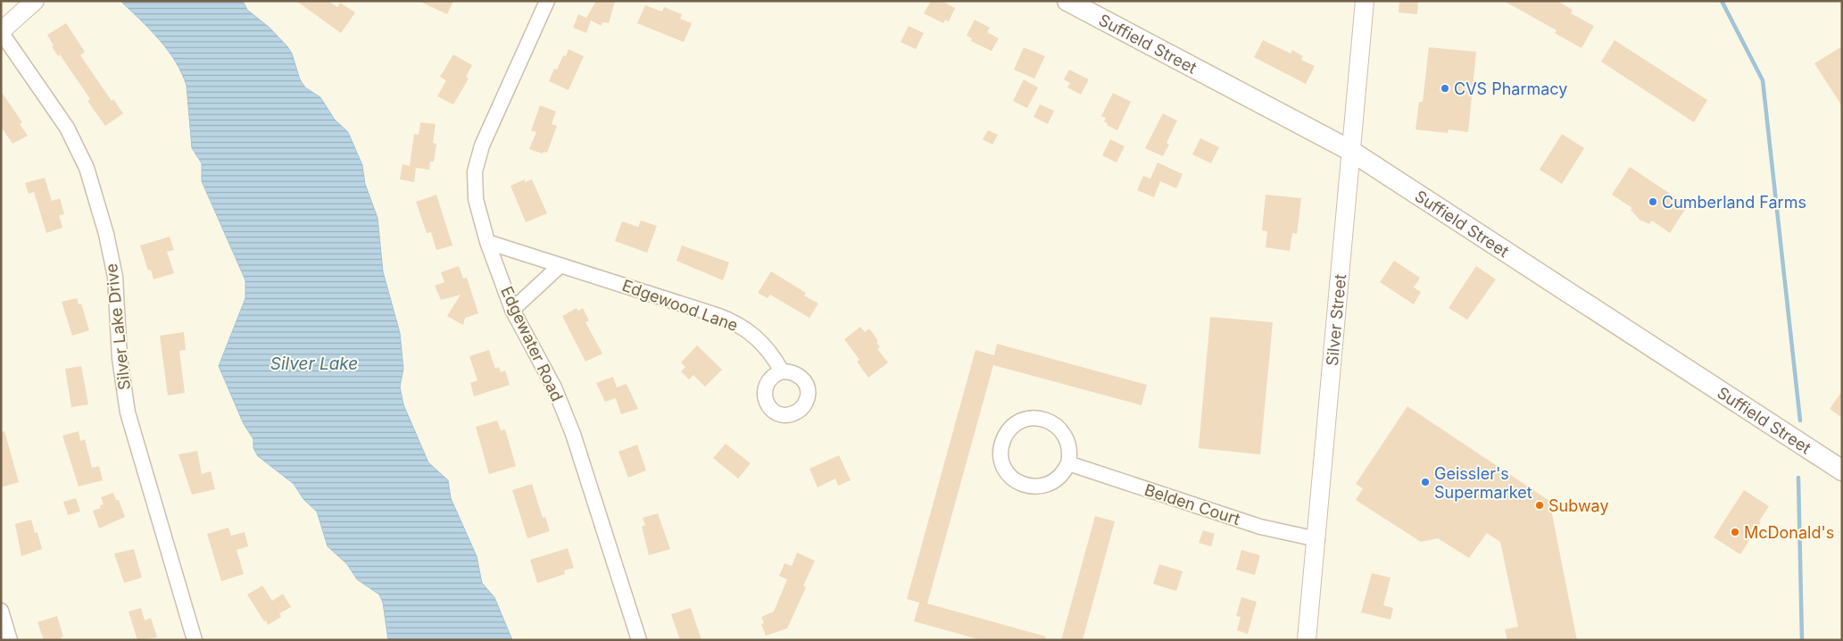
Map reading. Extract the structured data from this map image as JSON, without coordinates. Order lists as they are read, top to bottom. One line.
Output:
{"streets":{"main road":["Suffield Street"],"street":["Edgewood Lane","Silver Street","Silver Lake Drive","Edgewater Road","Belden Court"]},"crossings":[["Suffield Street","Silver Street"],["Edgewood Lane","Edgewater Road"],["Silver Street","Belden Court"]],"water":["Silver Lake"],"places":["CVS Pharmacy","Cumberland Farms","Geissler's Supermarket","Subway","McDonald's"]}
